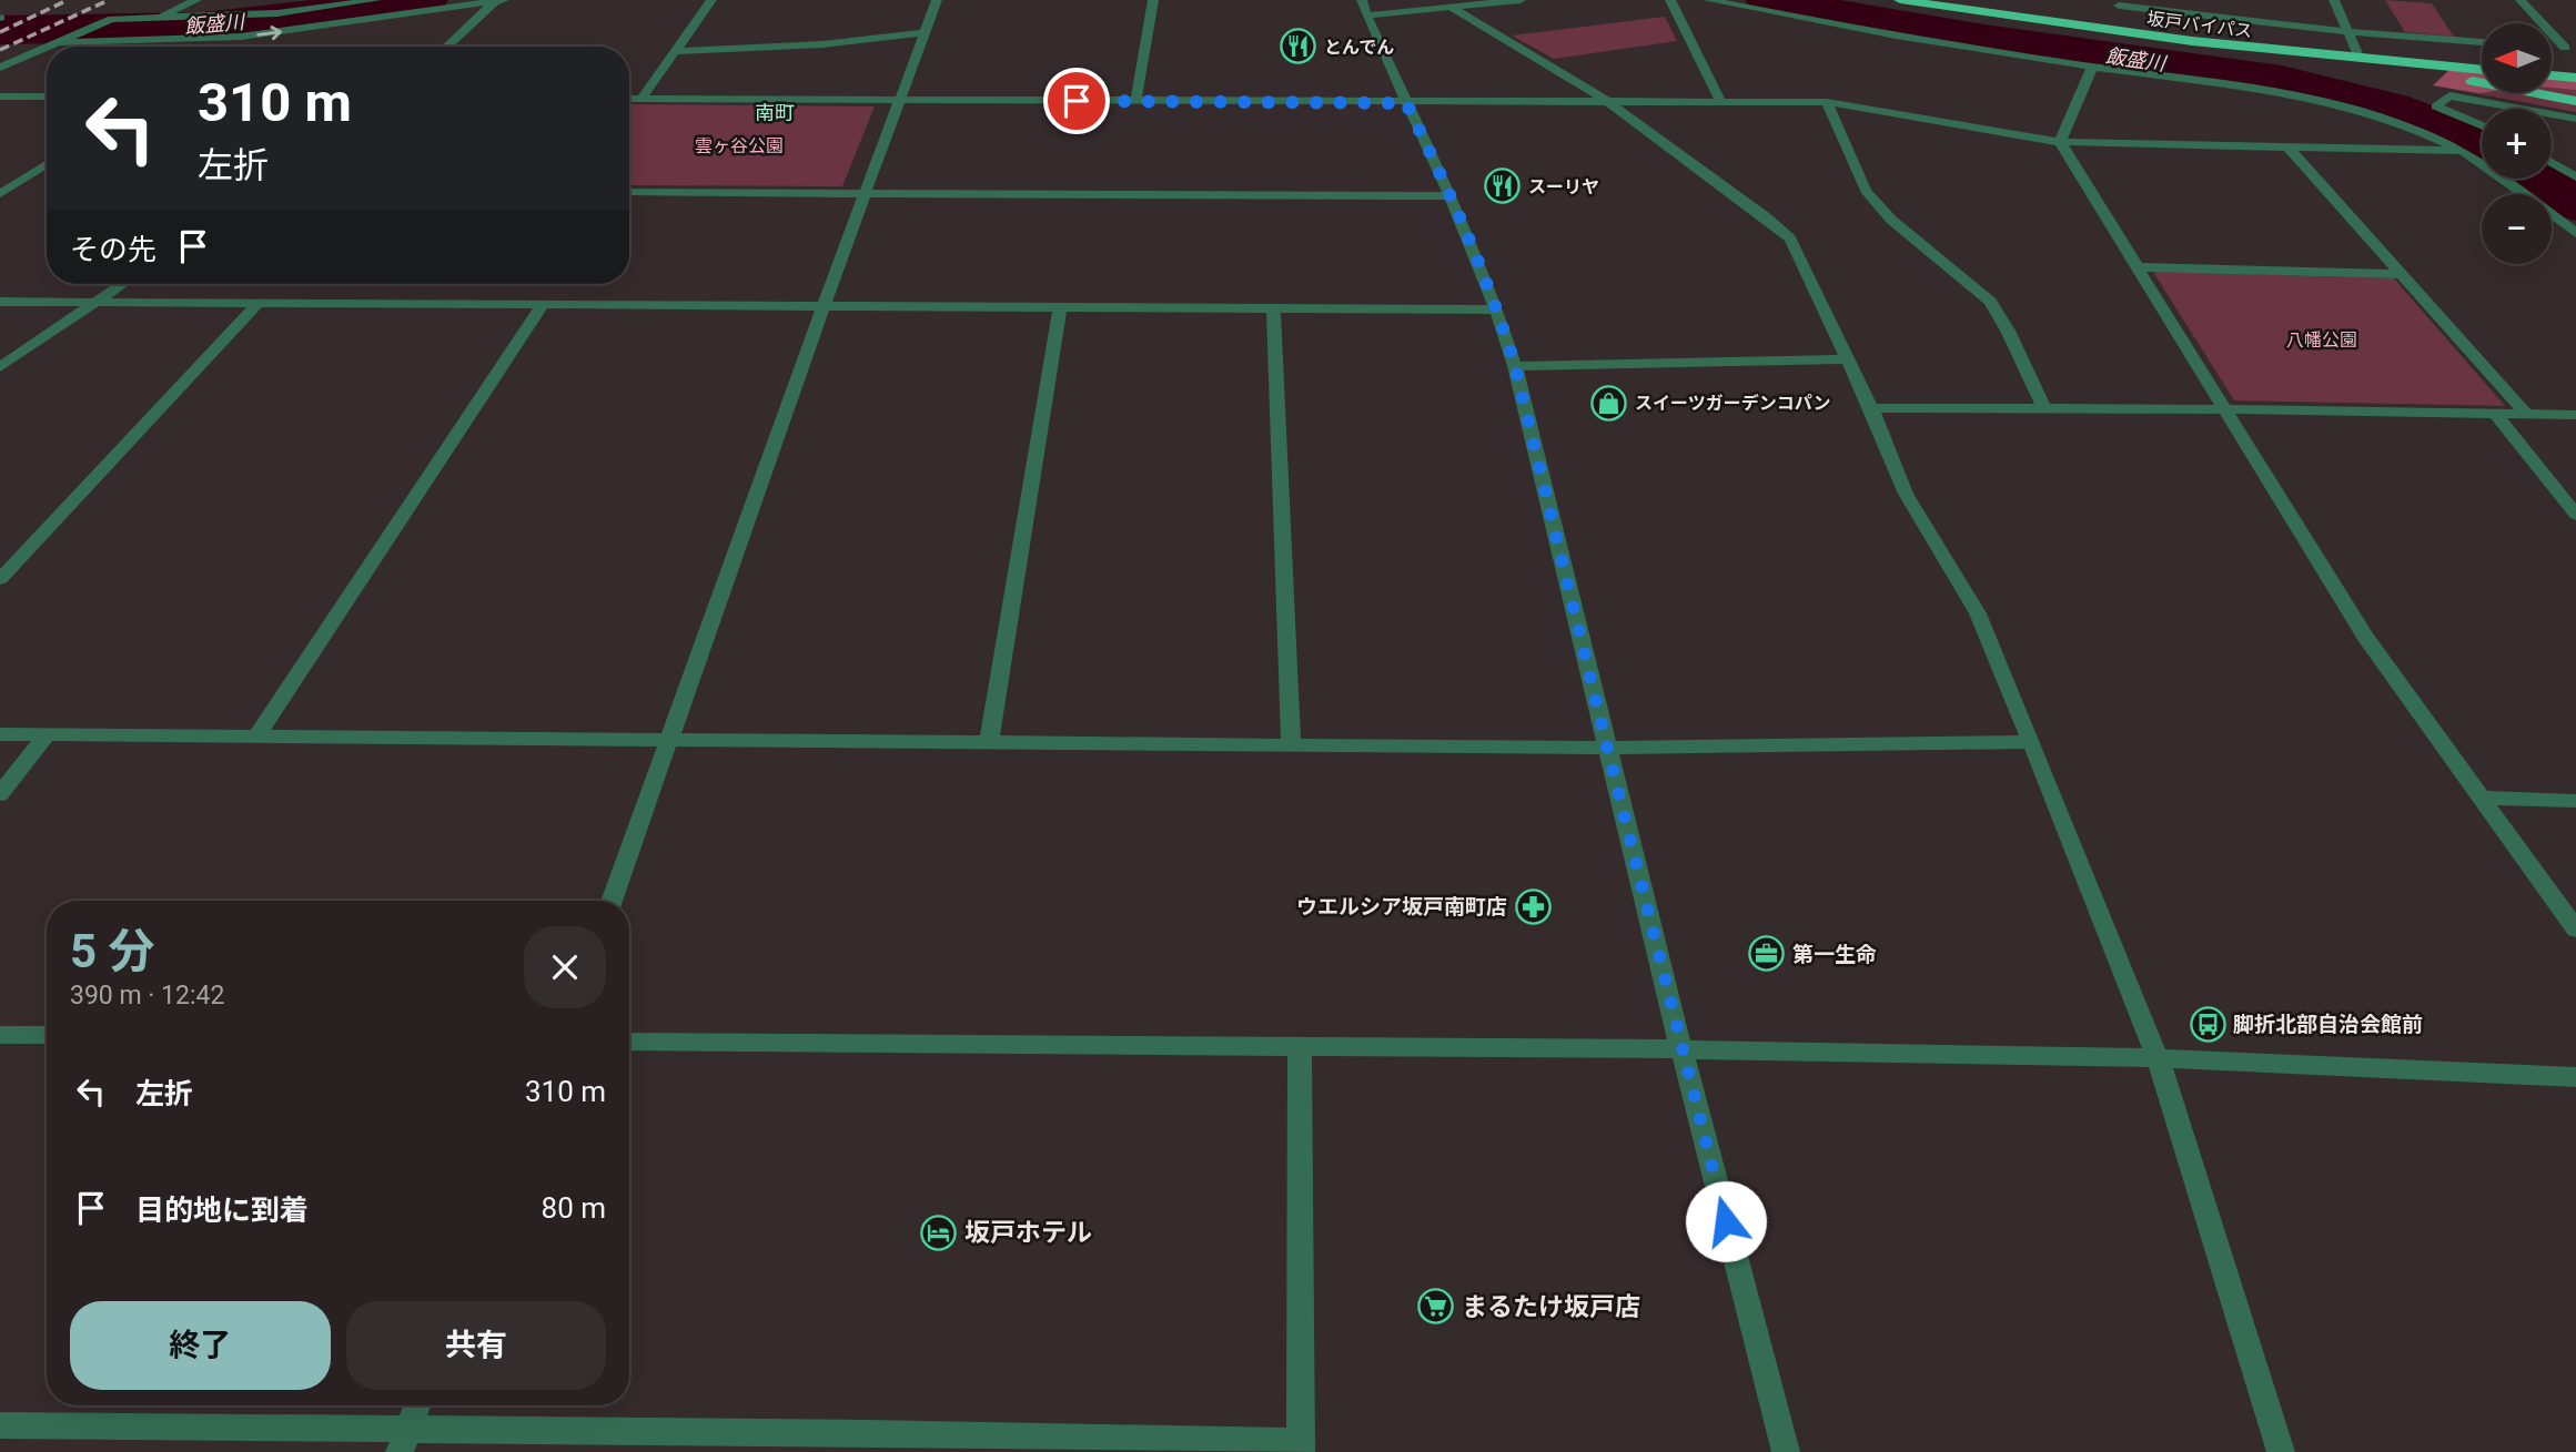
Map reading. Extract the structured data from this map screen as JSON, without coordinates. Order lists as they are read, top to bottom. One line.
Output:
{"streets":{"highway":["坂戸バイパス"]},"districts":["南町"],"water":["飯盛川"],"parks":["雲ヶ谷公園","八幡公園"],"places":{"restaurant":["とんでん","スーリヤ"],"shop":["スイーツガーデンコパン"],"pharmacy":["ウエルシア坂戸南町店"],"office":["第一生命"],"bus stop":["脚折北部自治会館前"],"hotel":["坂戸ホテル"],"supermarket":["まるたけ坂戸店"]},"north":"left","page":{"map_buttons":["+","−"],"turn":["310 m","左折"],"then":"その先","heading":["5 分","390 m · 12:42"],"list":[{"name":"左折","value":"310 m"},{"name":"目的地に到着","value":"80 m"}],"buttons":["終了","共有"]}}
